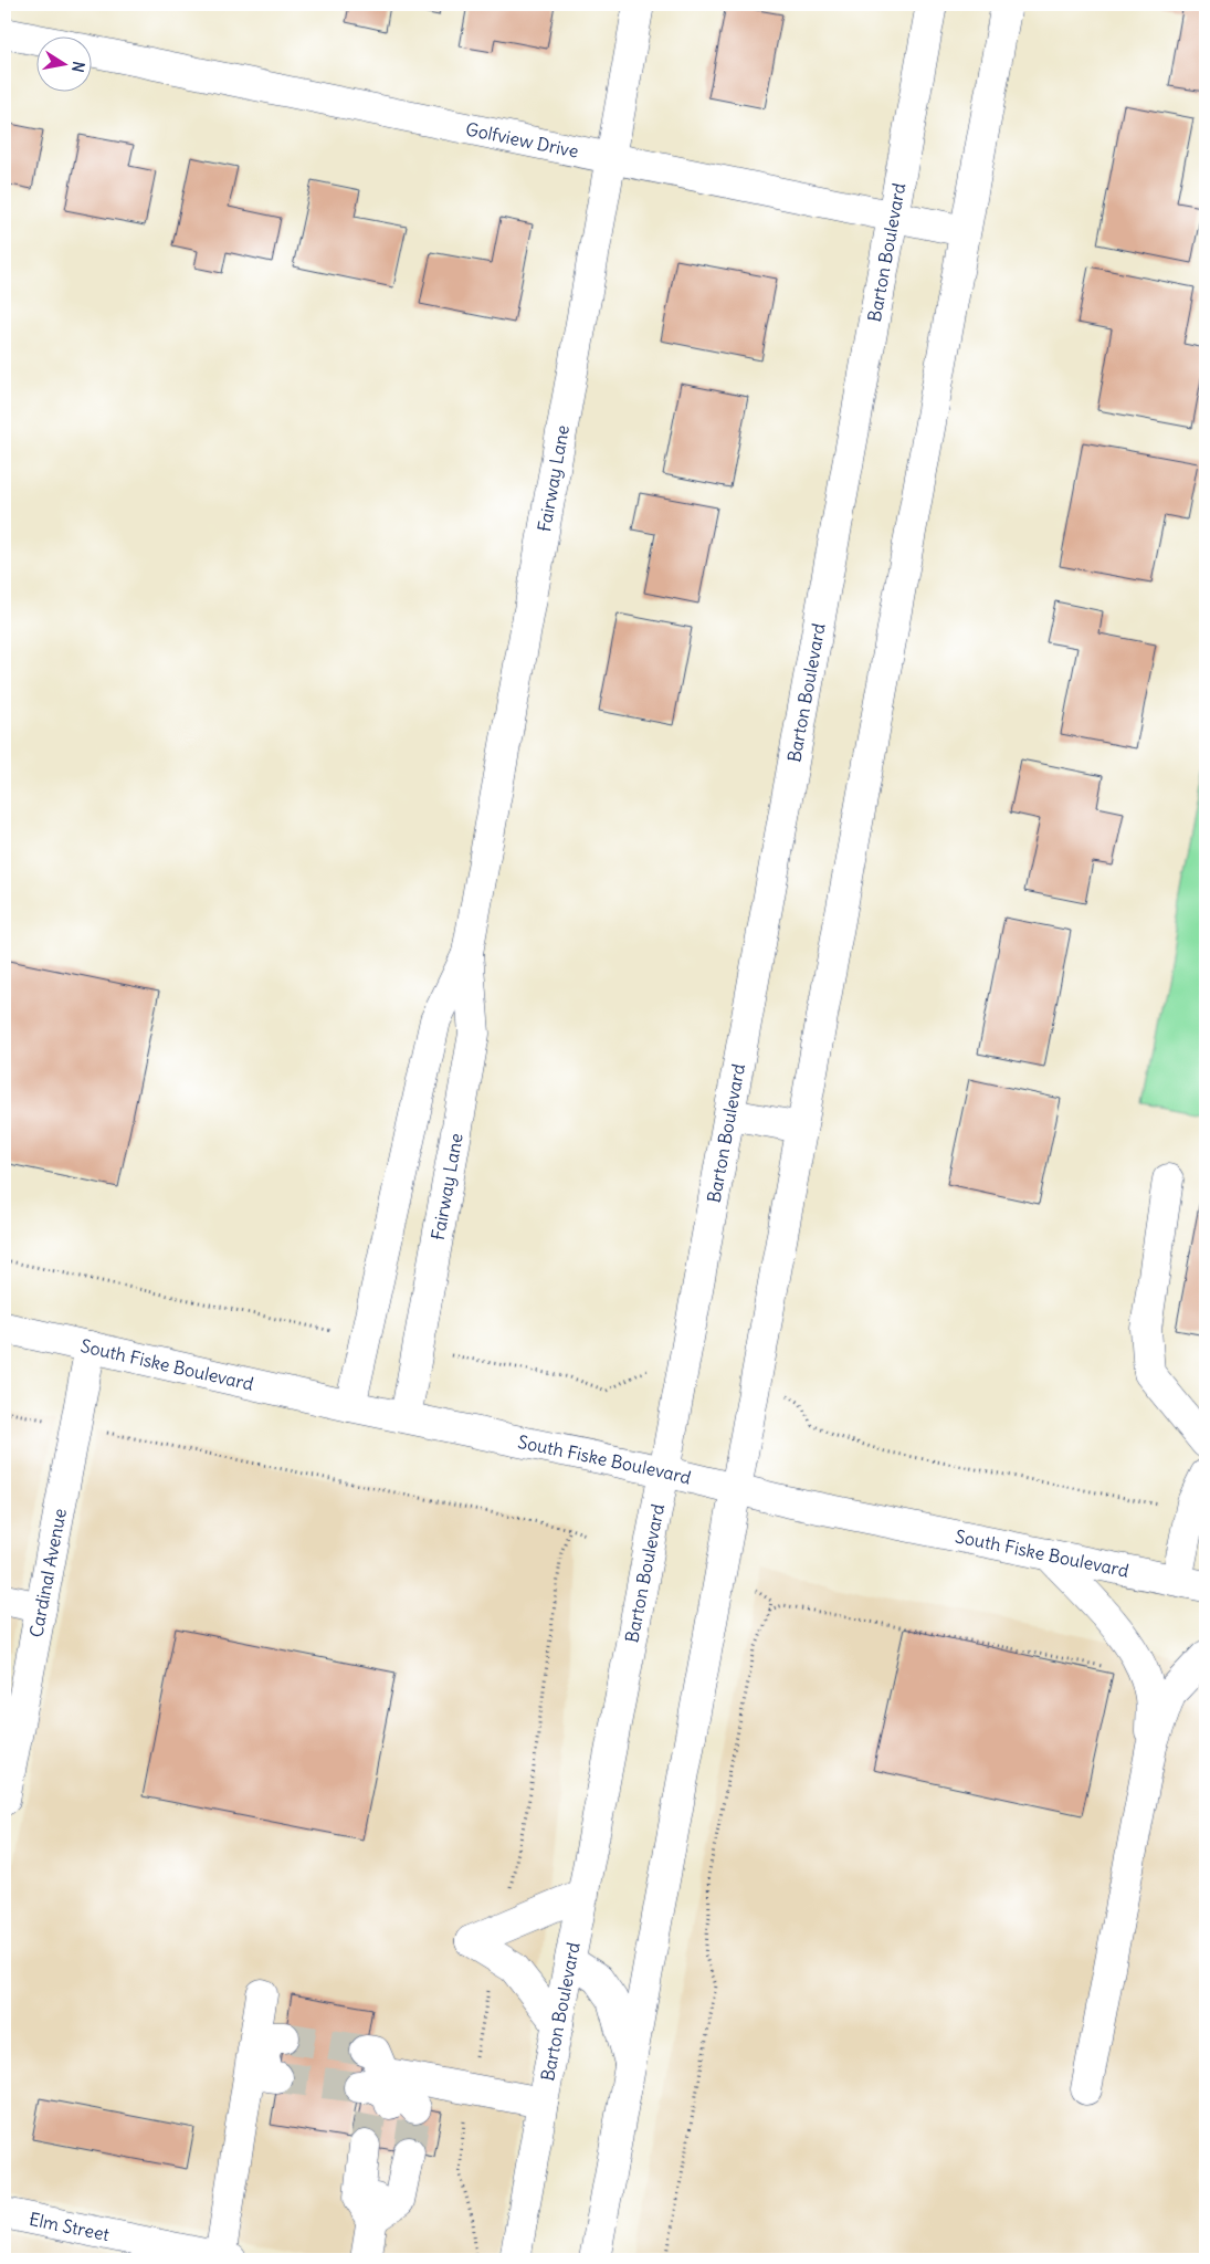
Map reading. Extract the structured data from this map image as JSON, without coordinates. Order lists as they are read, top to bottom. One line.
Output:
{"streets":{"street":["Golfview Drive","Barton Boulevard","Fairway Lane","South Fiske Boulevard","Cardinal Avenue","Elm Street"]},"crossings":[["Golfview Drive","Barton Boulevard"],["Golfview Drive","Fairway Lane"],["Barton Boulevard","South Fiske Boulevard"],["Fairway Lane","South Fiske Boulevard"],["South Fiske Boulevard","Cardinal Avenue"]],"north":"right"}
